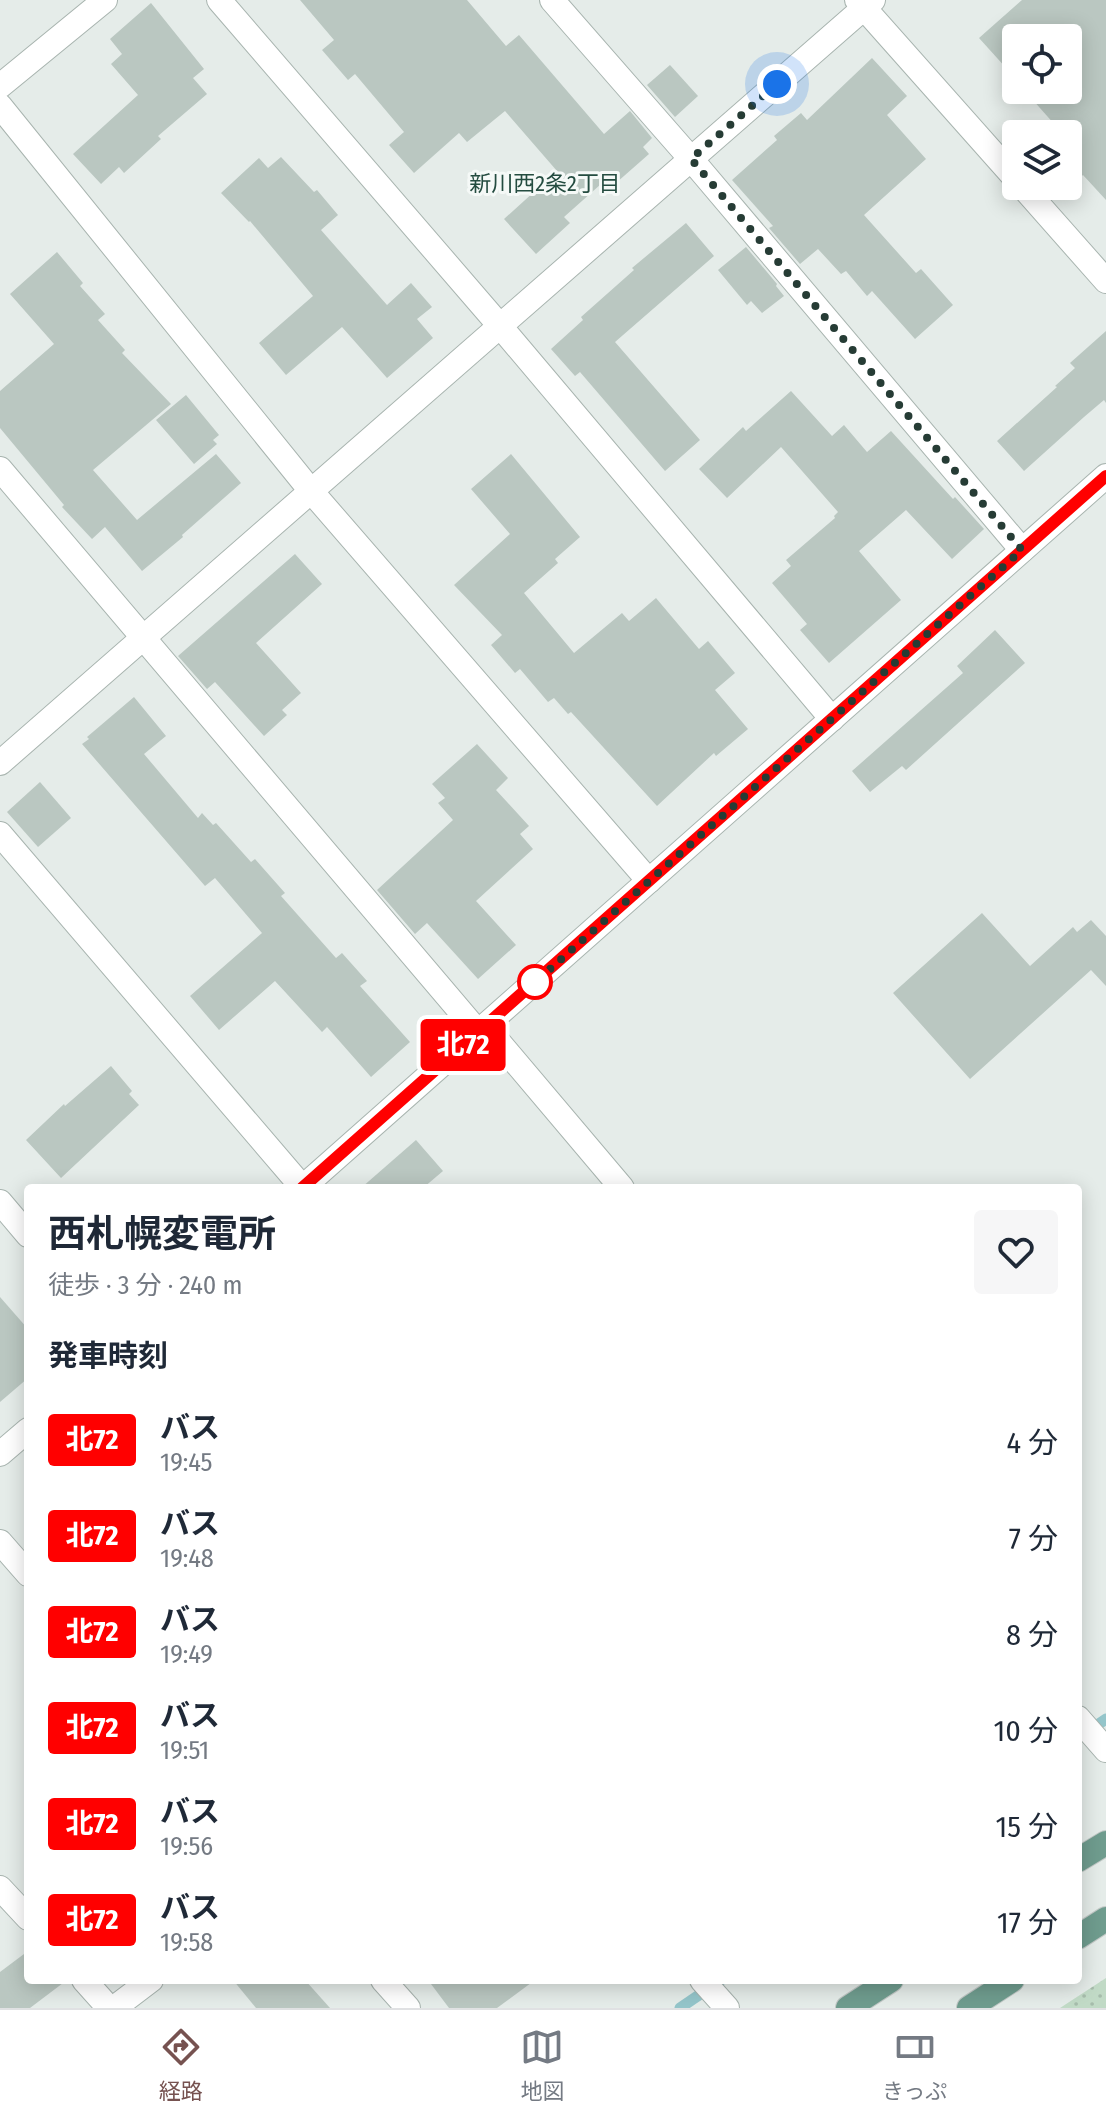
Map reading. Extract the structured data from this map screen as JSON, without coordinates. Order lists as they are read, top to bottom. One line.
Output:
{"districts":["新川西2条2丁目"],"lines":["bus line 北72"],"page":{"on_map":"北72","heading":[["西札幌変電所","徒歩 · 3 分 · 240 m"],"発車時刻"],"list":[{"mark":"北72","name":"バス","note":"19:45","value":"4 分"},{"mark":"北72","name":"バス","note":"19:48","value":"7 分"},{"mark":"北72","name":"バス","note":"19:49","value":"8 分"},{"mark":"北72","name":"バス","note":"19:51","value":"10 分"},{"mark":"北72","name":"バス","note":"19:56","value":"15 分"},{"mark":"北72","name":"バス","note":"19:58","value":"17 分"}],"tabs":["経路","地図","きっぷ"]}}
